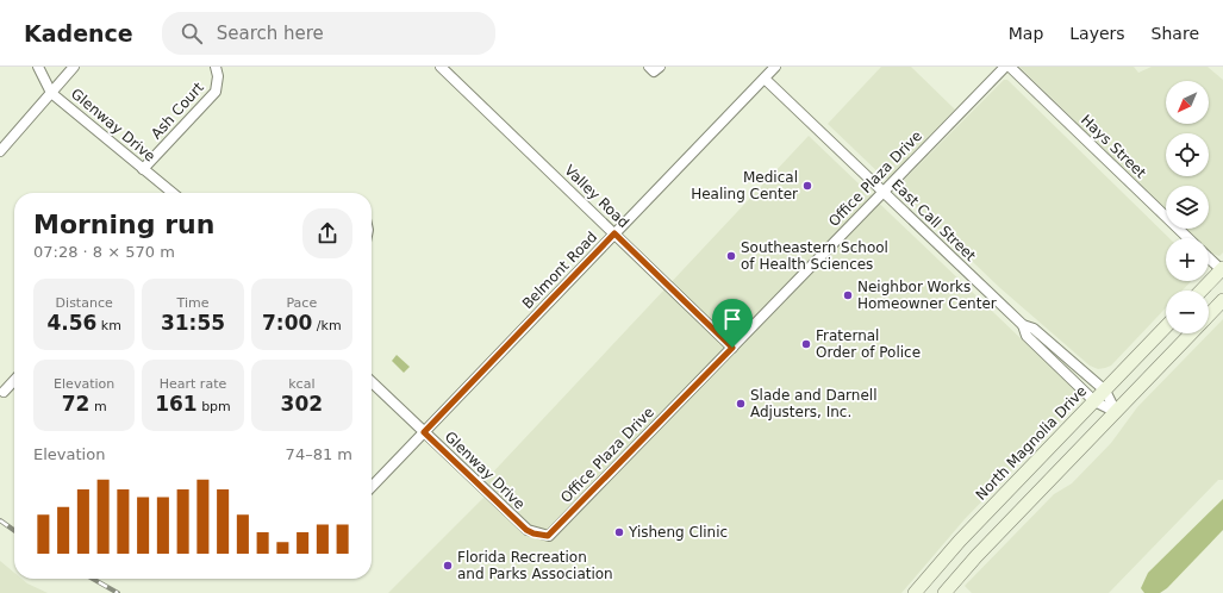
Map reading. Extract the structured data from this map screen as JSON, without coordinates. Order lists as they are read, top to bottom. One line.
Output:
{"streets":{"main road":["North Magnolia Drive"],"street":["Ash Court","Glenway Drive","Hays Street","Office Plaza Drive","Valley Road","East Call Street","Belmont Road"]},"crossings":[["Ash Court","Glenway Drive"],["Glenway Drive","Office Plaza Drive"],["Glenway Drive","Belmont Road"],["Office Plaza Drive","Valley Road"],["Office Plaza Drive","East Call Street"],["Valley Road","Belmont Road"],["East Call Street","Belmont Road"],["East Call Street","North Magnolia Drive"]],"places":["Medical Healing Center","Southeastern School of Health Sciences","Neighbor Works Homeowner Center","Fraternal Order of Police","Slade and Darnell Adjusters, Inc.","Yisheng Clinic","Florida Recreation and Parks Association"],"north":"bottom left","page":{"header":"Kadence","search":"Search here","nav":["Map","Layers","Share"],"map_buttons":["+","−"],"heading":["Morning run","07:28 · 8 × 570 m"],"stats":[["Distance","4.56 km"],["Time","31:55"],["Pace","7:00 /km"],["Elevation","72 m"],["Heart rate","161 bpm"],["kcal","302"]],"chart":["Elevation","74–81 m"]}}
